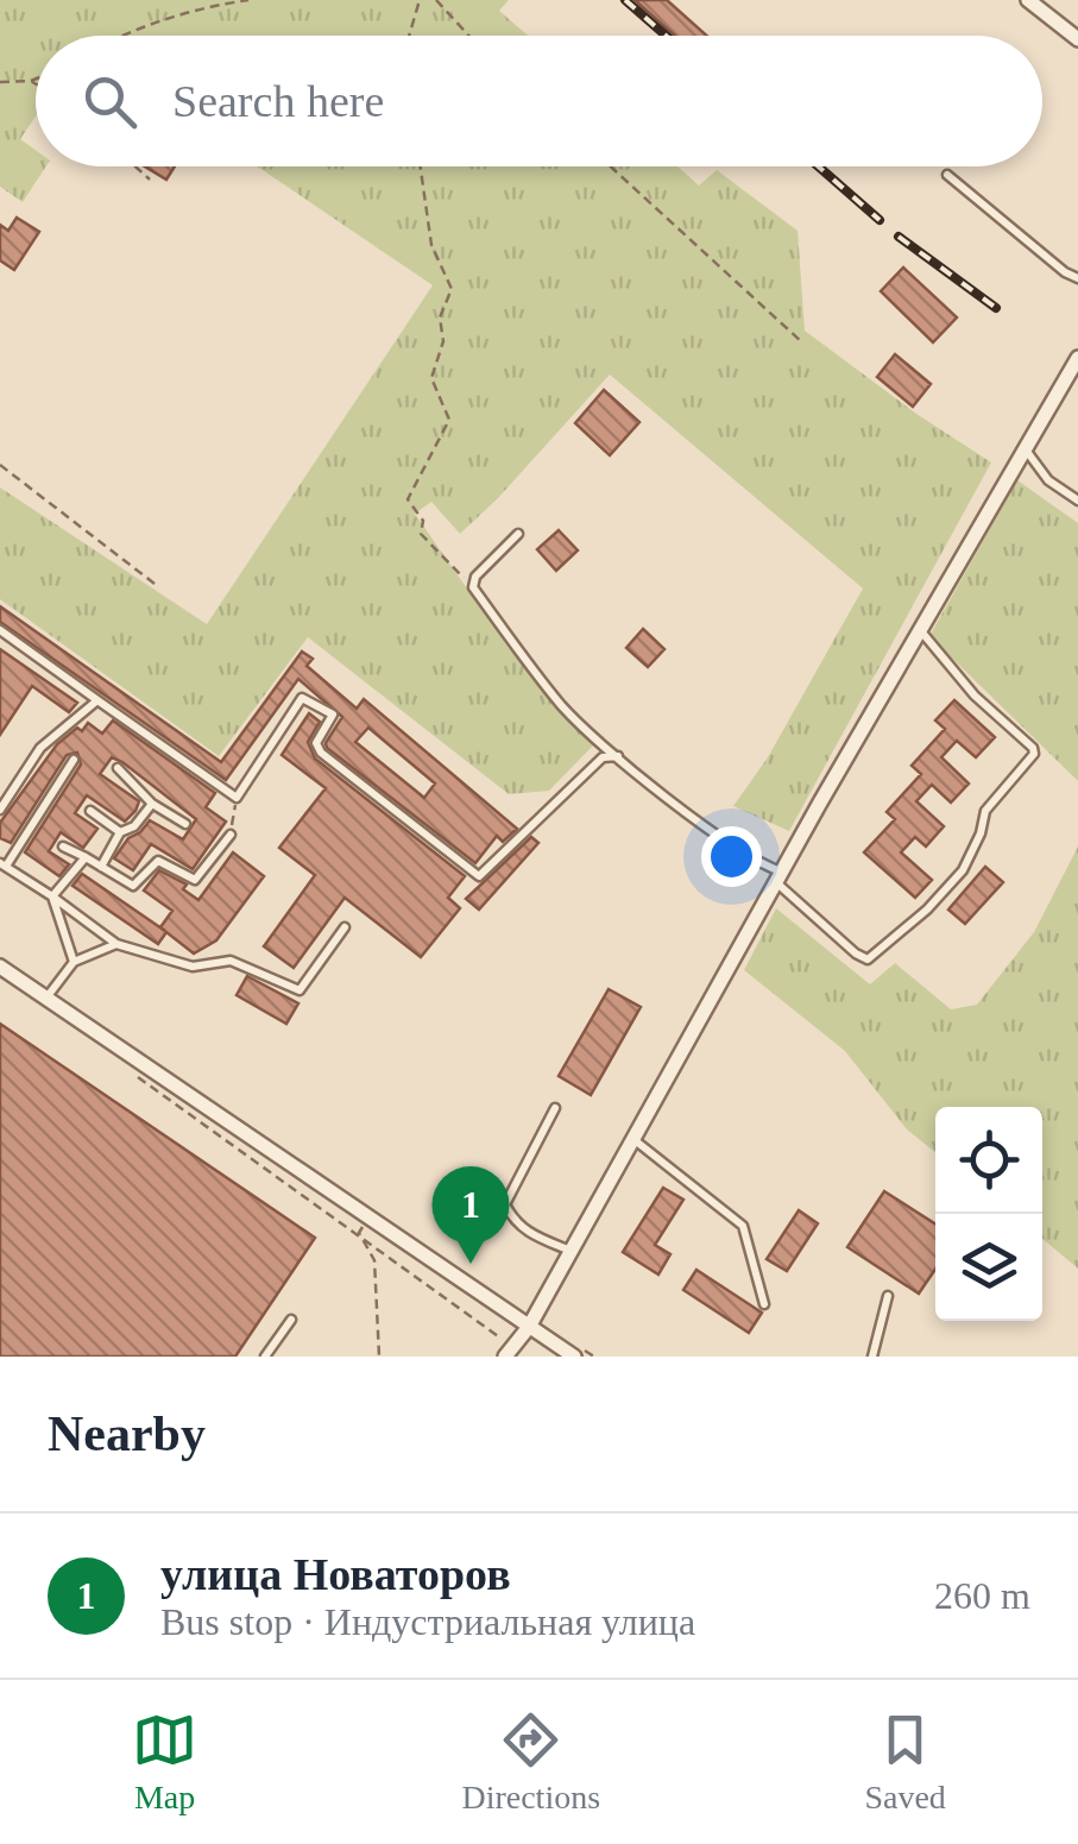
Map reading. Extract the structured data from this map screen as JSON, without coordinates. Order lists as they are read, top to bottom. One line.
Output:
{"page":{"search":"Search here","pins":"1","heading":"Nearby","list":[{"mark":"1","name":"улица Новаторов","note":"Bus stop · Индустриальная улица","value":"260 m"}],"nav":["Map","Directions","Saved"]}}
